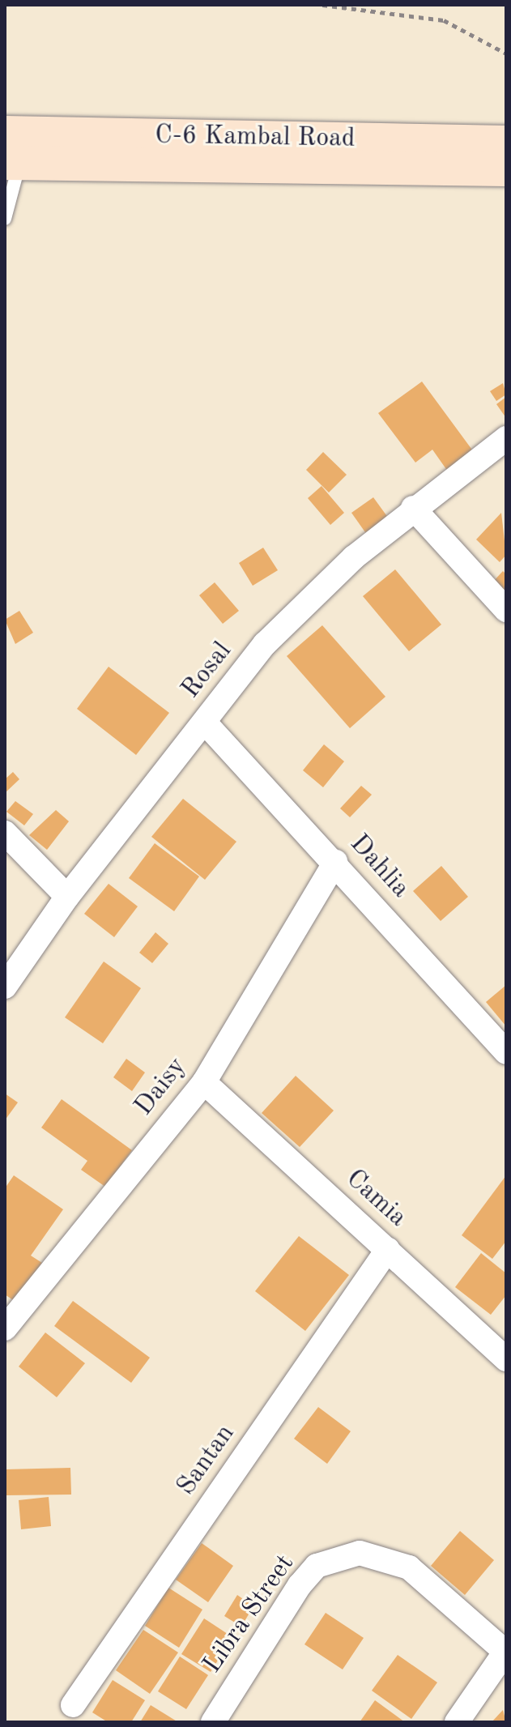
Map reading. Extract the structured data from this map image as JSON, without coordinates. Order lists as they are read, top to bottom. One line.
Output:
{"streets":{"main road":["C-6 Kambal Road"],"street":["Rosal","Dahlia","Daisy","Camia","Santan","Libra Street"]},"crossings":[["Rosal","Dahlia"],["Dahlia","Daisy"],["Daisy","Camia"],["Camia","Santan"]]}
